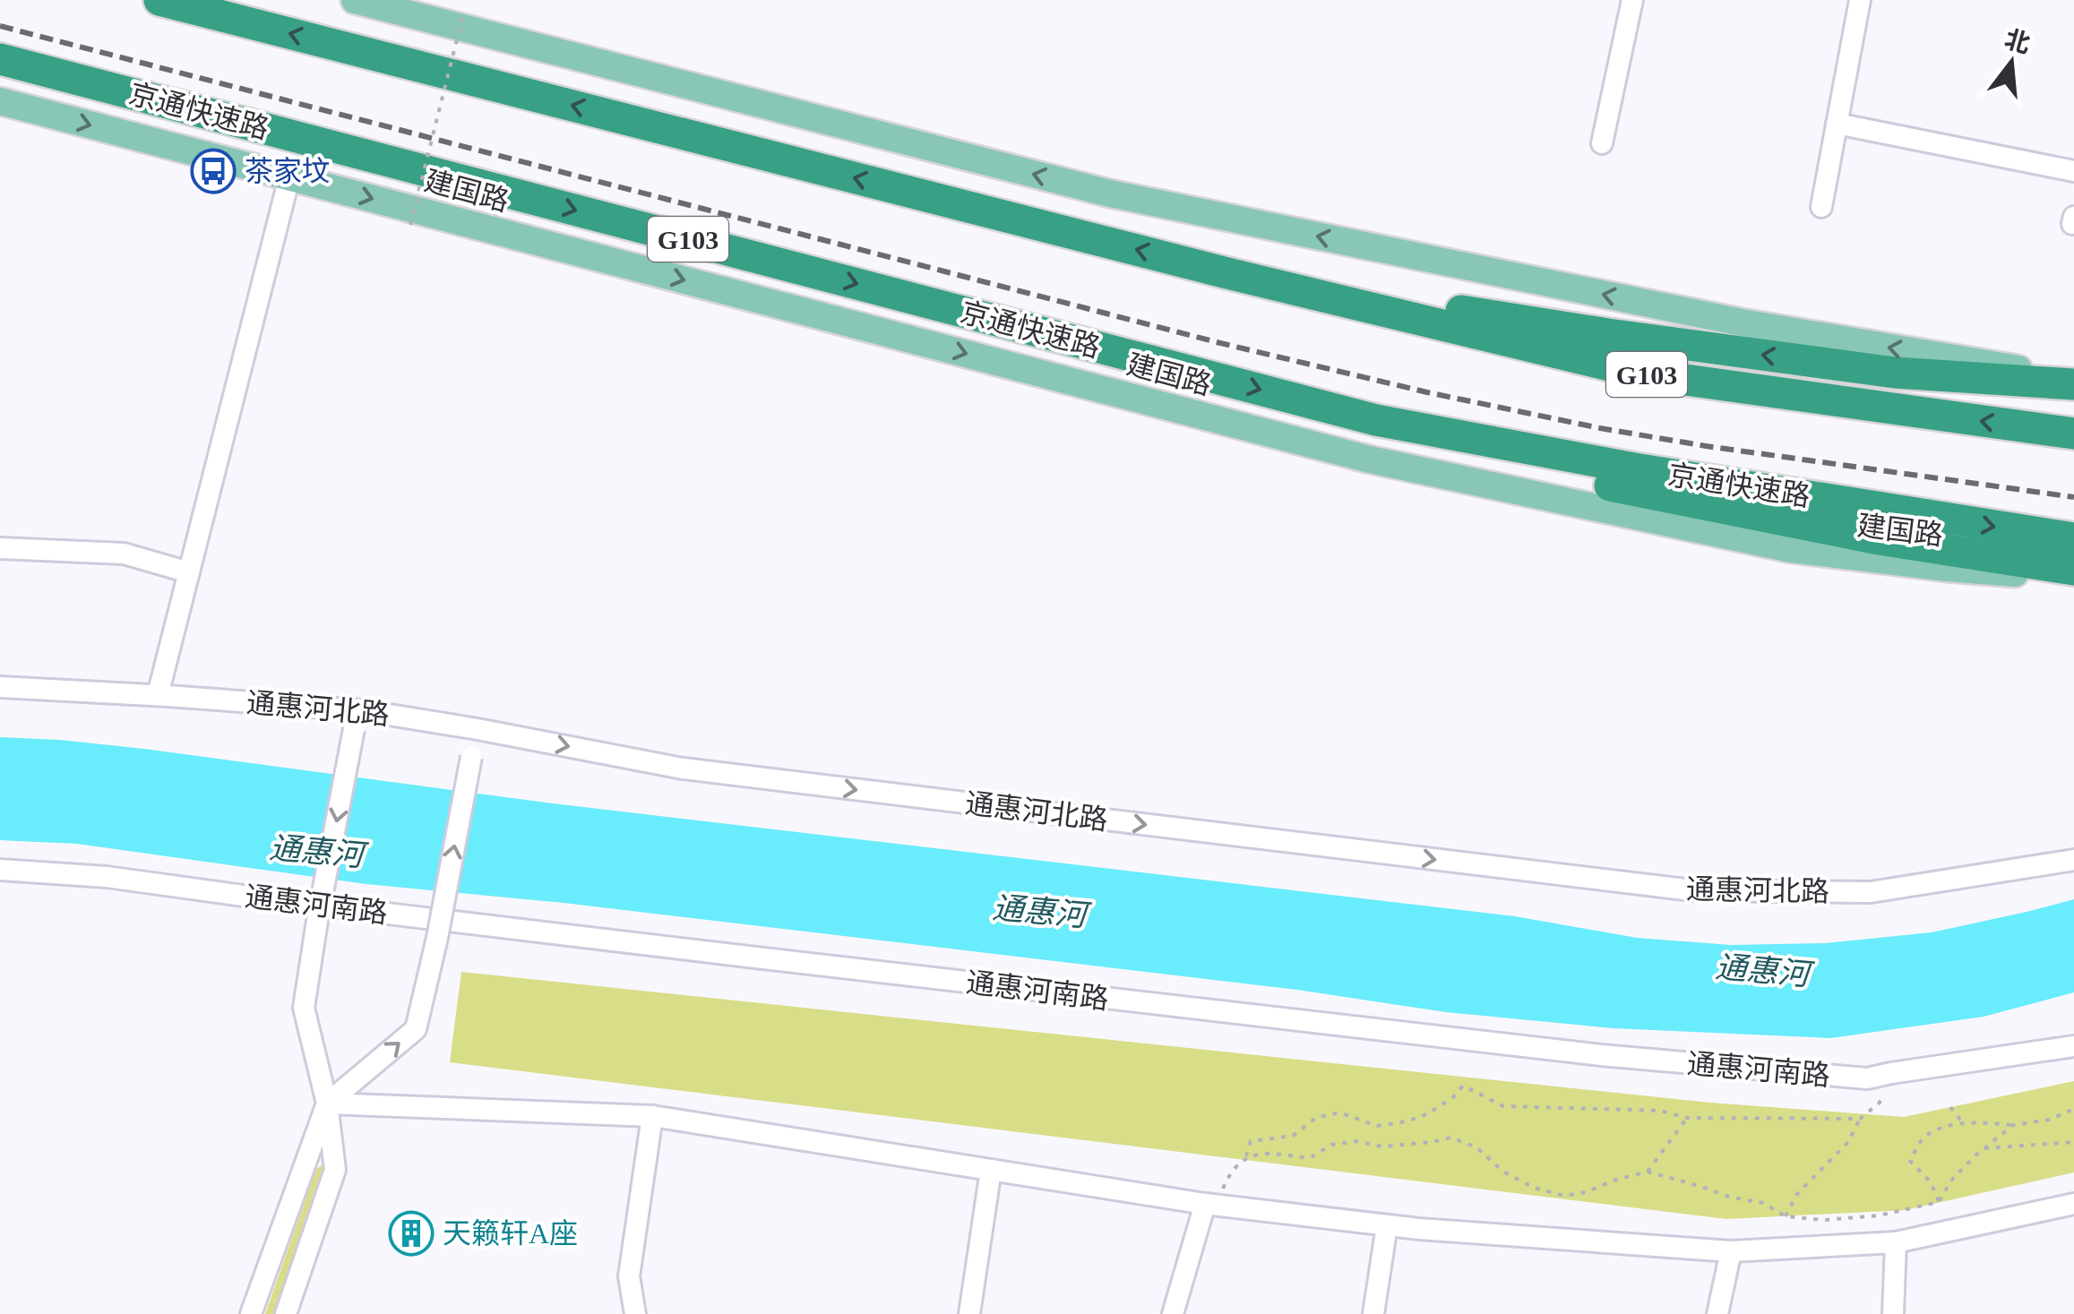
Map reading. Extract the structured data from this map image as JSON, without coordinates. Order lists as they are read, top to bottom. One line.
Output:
{"streets":{"highway":["京通快速路","G103"],"main road":["建国路"],"street":["通惠河北路","通惠河南路"]},"one_way":["通惠河北路"],"water":["通惠河"],"places":{"bus stop":["茶家坟"],"building":["天籁轩A座"]},"north":"top"}
